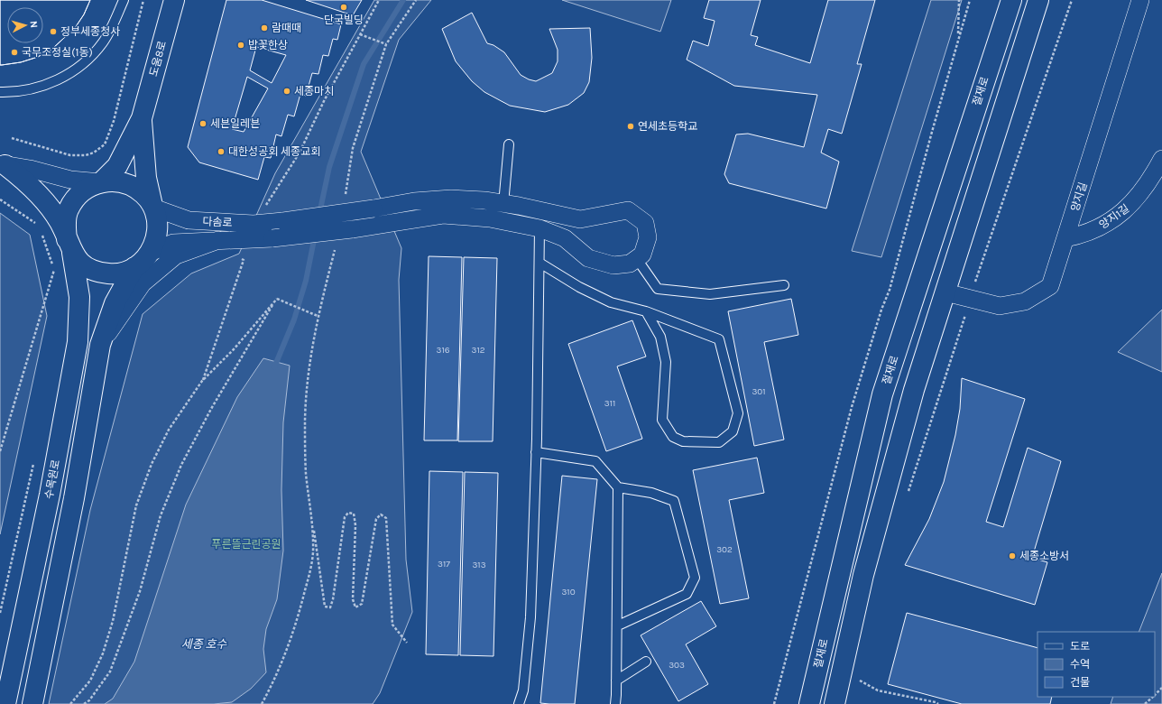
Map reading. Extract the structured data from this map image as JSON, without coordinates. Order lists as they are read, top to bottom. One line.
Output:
{"streets":{"street":["도움8로","절재로","양지길","양지1길","다솜로","수목원로"]},"crossings":[["도움8로","다솜로"],["도움8로","수목원로"],["양지길","양지1길"],["다솜로","수목원로"]],"water":["세종 호수"],"parks":["푸른뜰근린공원"],"places":["단국빌딩","람때때","정부세종청사","밥꽃한상","국무조정실(1동)","세종마치","세븐일레븐","연세초등학교","대한성공회 세종교회","세종소방서"],"house_numbers":["316","312","301","311","302","317","313","310","303"],"legend":["도로","수역","건물"],"north":"right"}
